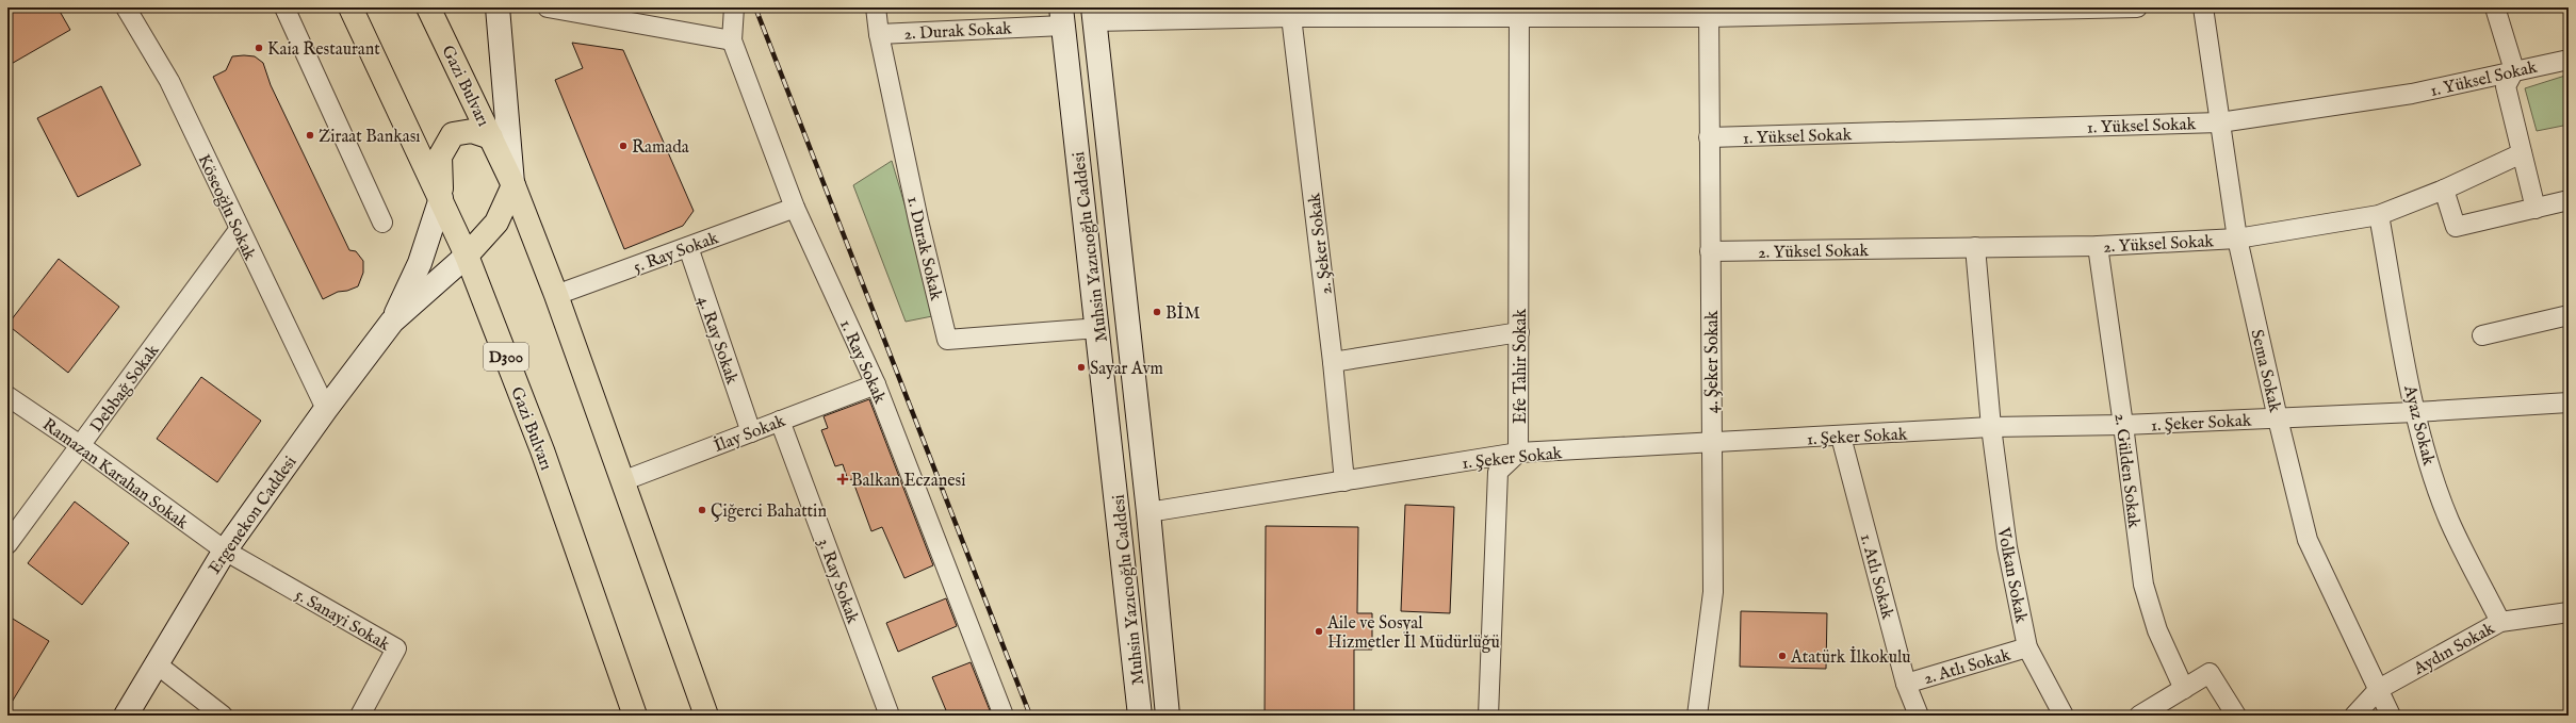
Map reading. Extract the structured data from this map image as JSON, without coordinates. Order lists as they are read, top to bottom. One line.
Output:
{"streets":{"highway":["Gazi Bulvarı","D300"],"street":["2. Durak Sokak","1. Yüksel Sokak","Köseoğlu Sokak","2. Yüksel Sokak","2. Şeker Sokak","Muhsin Yazıcıoğlu Caddesi","1. Durak Sokak","5. Ray Sokak","4. Ray Sokak","1. Ray Sokak","4. Şeker Sokak","Efe Tahir Sokak","Sema Sokak","Debbağ Sokak","1. Şeker Sokak","Ayaz Sokak","İlay Sokak","2. Gülden Sokak","Ramazan Karahan Sokak","Ergenekon Caddesi","Volkan Sokak","1. Atlı Sokak","3. Ray Sokak","5. Sanayi Sokak","Aydın Sokak","2. Atlı Sokak"]},"crossings":[["2. Durak Sokak","Muhsin Yazıcıoğlu Caddesi"],["2. Durak Sokak","1. Durak Sokak"],["1. Yüksel Sokak","4. Şeker Sokak"],["1. Yüksel Sokak","Sema Sokak"],["Gazi Bulvarı","5. Ray Sokak"],["Gazi Bulvarı","İlay Sokak"],["Köseoğlu Sokak","Debbağ Sokak"],["Köseoğlu Sokak","Ergenekon Caddesi"],["2. Yüksel Sokak","4. Şeker Sokak"],["2. Yüksel Sokak","Sema Sokak"],["2. Yüksel Sokak","Ayaz Sokak"],["2. Yüksel Sokak","2. Gülden Sokak"],["2. Yüksel Sokak","Volkan Sokak"],["2. Şeker Sokak","1. Şeker Sokak"],["Muhsin Yazıcıoğlu Caddesi","1. Durak Sokak"],["Muhsin Yazıcıoğlu Caddesi","1. Şeker Sokak"],["5. Ray Sokak","4. Ray Sokak"],["5. Ray Sokak","1. Ray Sokak"],["4. Ray Sokak","İlay Sokak"],["1. Ray Sokak","İlay Sokak"],["4. Şeker Sokak","1. Şeker Sokak"],["Efe Tahir Sokak","1. Şeker Sokak"],["Sema Sokak","1. Şeker Sokak"],["Sema Sokak","Aydın Sokak"],["Debbağ Sokak","Ramazan Karahan Sokak"],["1. Şeker Sokak","Ayaz Sokak"],["1. Şeker Sokak","2. Gülden Sokak"],["1. Şeker Sokak","Volkan Sokak"],["1. Şeker Sokak","1. Atlı Sokak"],["Ayaz Sokak","Aydın Sokak"],["İlay Sokak","3. Ray Sokak"],["Ramazan Karahan Sokak","Ergenekon Caddesi"],["Ramazan Karahan Sokak","5. Sanayi Sokak"],["Ergenekon Caddesi","5. Sanayi Sokak"],["Volkan Sokak","2. Atlı Sokak"],["1. Atlı Sokak","2. Atlı Sokak"]],"places":{"other":["Kaia Restaurant","Ziraat Bankası","Ramada","BİM","Sayar Avm","Çiğerci Bahattin","Aile ve Sosyal Hizmetler İl Müdürlüğü","Atatürk İlkokulu"],"health":["Balkan Eczanesi"]}}
